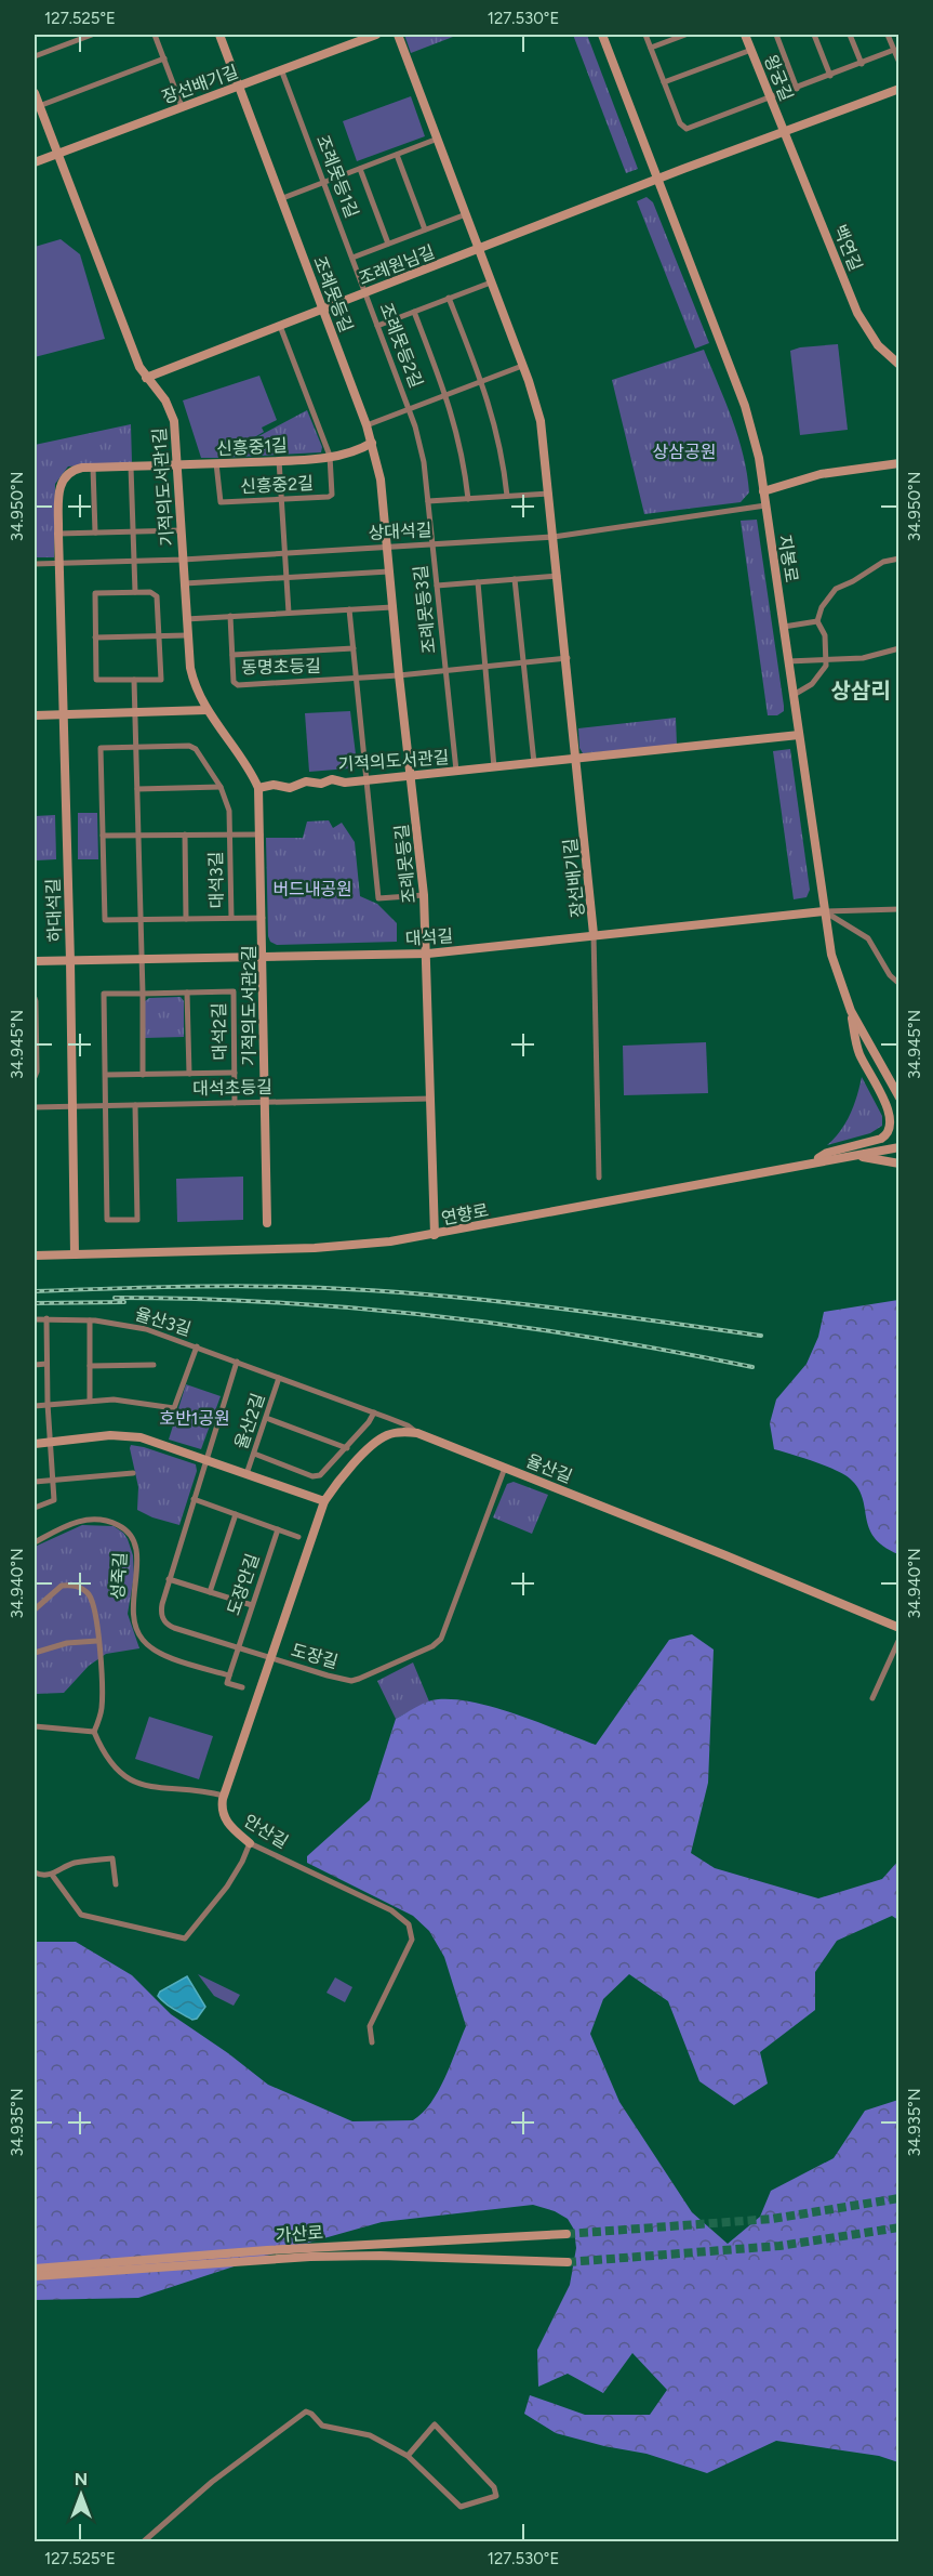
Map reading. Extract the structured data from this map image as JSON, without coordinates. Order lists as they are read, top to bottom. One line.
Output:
{"streets":{"street":["왕궁길","장선배기길","조례못등1길","백연길","조례원님길","조례못등길","조례못등2길","신흥중1길","신흥중2길","기적의도서관1길","상대석길","지봉로","조례못등3길","동명초등길","기적의도서관길","대석3길","하대석길","대석길","기적의도서관2길","대석2길","대석초등길","연향로","율산3길","율산2길","율산길","성죽길","도장안길","도장길","안산길","가산로"]},"crossings":[["왕궁길","백연길"],["장선배기길","조례못등1길"],["장선배기길","조례원님길"],["장선배기길","조례못등길"],["장선배기길","조례못등2길"],["장선배기길","기적의도서관1길"],["장선배기길","상대석길"],["장선배기길","조례못등3길"],["장선배기길","기적의도서관길"],["장선배기길","대석길"],["조례못등1길","조례원님길"],["조례못등1길","조례못등2길"],["조례원님길","조례못등길"],["조례원님길","조례못등2길"],["조례원님길","기적의도서관1길"],["조례원님길","지봉로"],["조례못등길","조례못등2길"],["조례못등길","신흥중1길"],["조례못등길","상대석길"],["조례못등길","조례못등3길"],["조례못등길","동명초등길"],["조례못등길","기적의도서관길"],["조례못등길","대석길"],["조례못등길","대석초등길"],["조례못등길","연향로"],["조례못등2길","상대석길"],["조례못등2길","조례못등3길"],["신흥중1길","신흥중2길"],["신흥중1길","기적의도서관1길"],["신흥중1길","상대석길"],["신흥중1길","하대석길"],["기적의도서관1길","상대석길"],["상대석길","지봉로"],["상대석길","조례못등3길"],["상대석길","하대석길"],["지봉로","기적의도서관길"],["지봉로","대석길"],["조례못등3길","동명초등길"],["조례못등3길","기적의도서관길"],["기적의도서관길","기적의도서관2길"],["하대석길","대석길"],["하대석길","대석초등길"],["하대석길","연향로"],["대석길","기적의도서관2길"],["기적의도서관2길","대석초등길"],["대석2길","대석초등길"],["율산3길","율산2길"],["율산3길","율산길"],["율산길","도장길"],["도장안길","도장길"]],"districts":["상삼리"],"parks":["상삼공원","버드내공원","호반1공원"],"north":"top","coordinates":["127.525°E","127.530°E","34.950°N","34.945°N","34.940°N","34.935°N"]}
